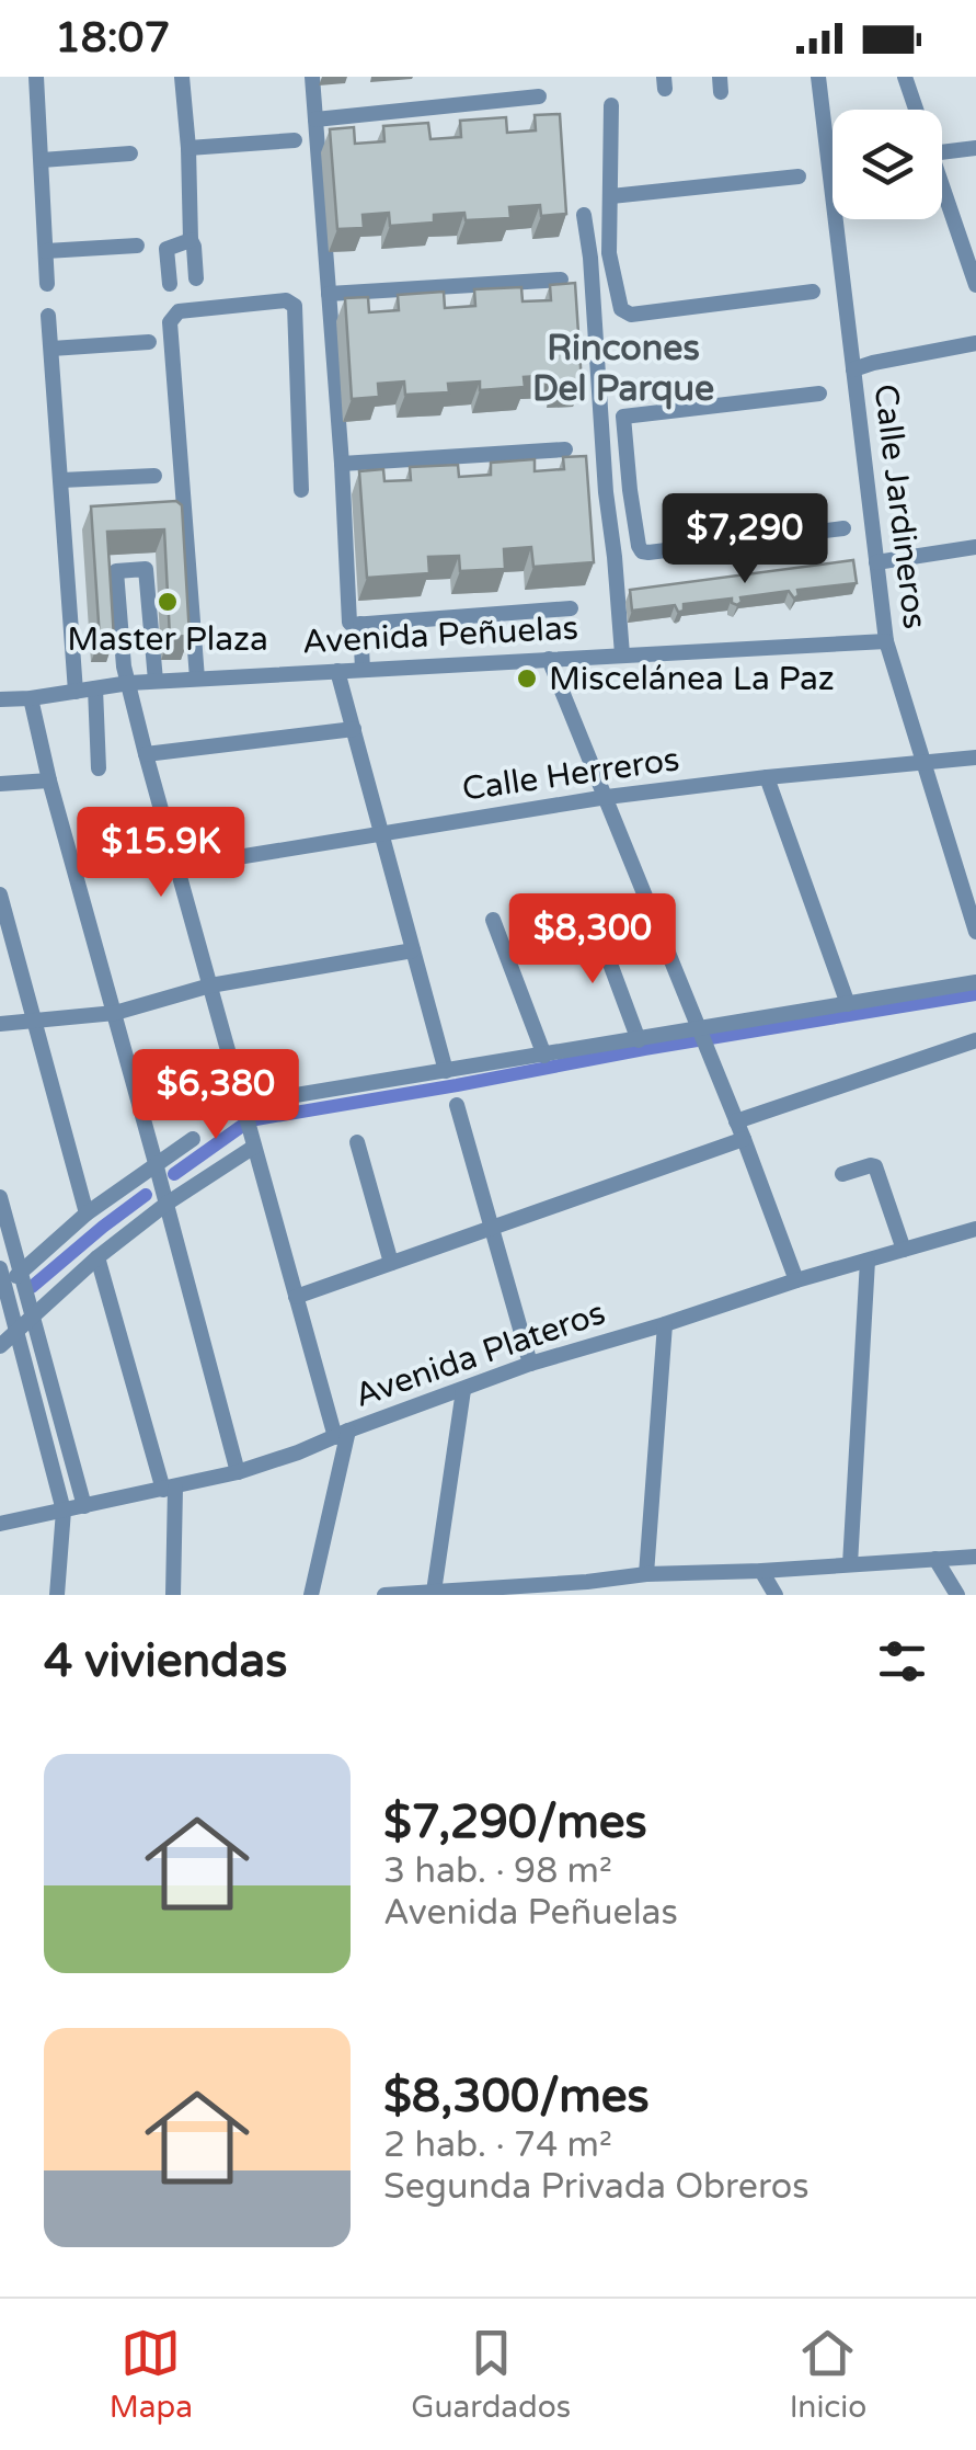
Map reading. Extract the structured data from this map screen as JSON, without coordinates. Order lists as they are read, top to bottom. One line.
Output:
{"streets":{"street":["Calle Jardineros","Avenida Peñuelas","Calle Herreros","Avenida Plateros"]},"crossings":[["Calle Jardineros","Avenida Peñuelas"],["Calle Jardineros","Calle Herreros"]],"districts":["Rincones Del Parque"],"places":["Master Plaza","Miscelánea La Paz"],"page":{"status":"18:07","price":["$7,290","$15.9K","$8,300","$6,380"],"heading":"4 viviendas","list":[{"name":"$7,290/mes","note":"3 hab. · 98 m² · Avenida Peñuelas"},{"name":"$8,300/mes","note":"2 hab. · 74 m² · Segunda Privada Obreros"}],"tabs":["Mapa","Guardados","Inicio"]}}
